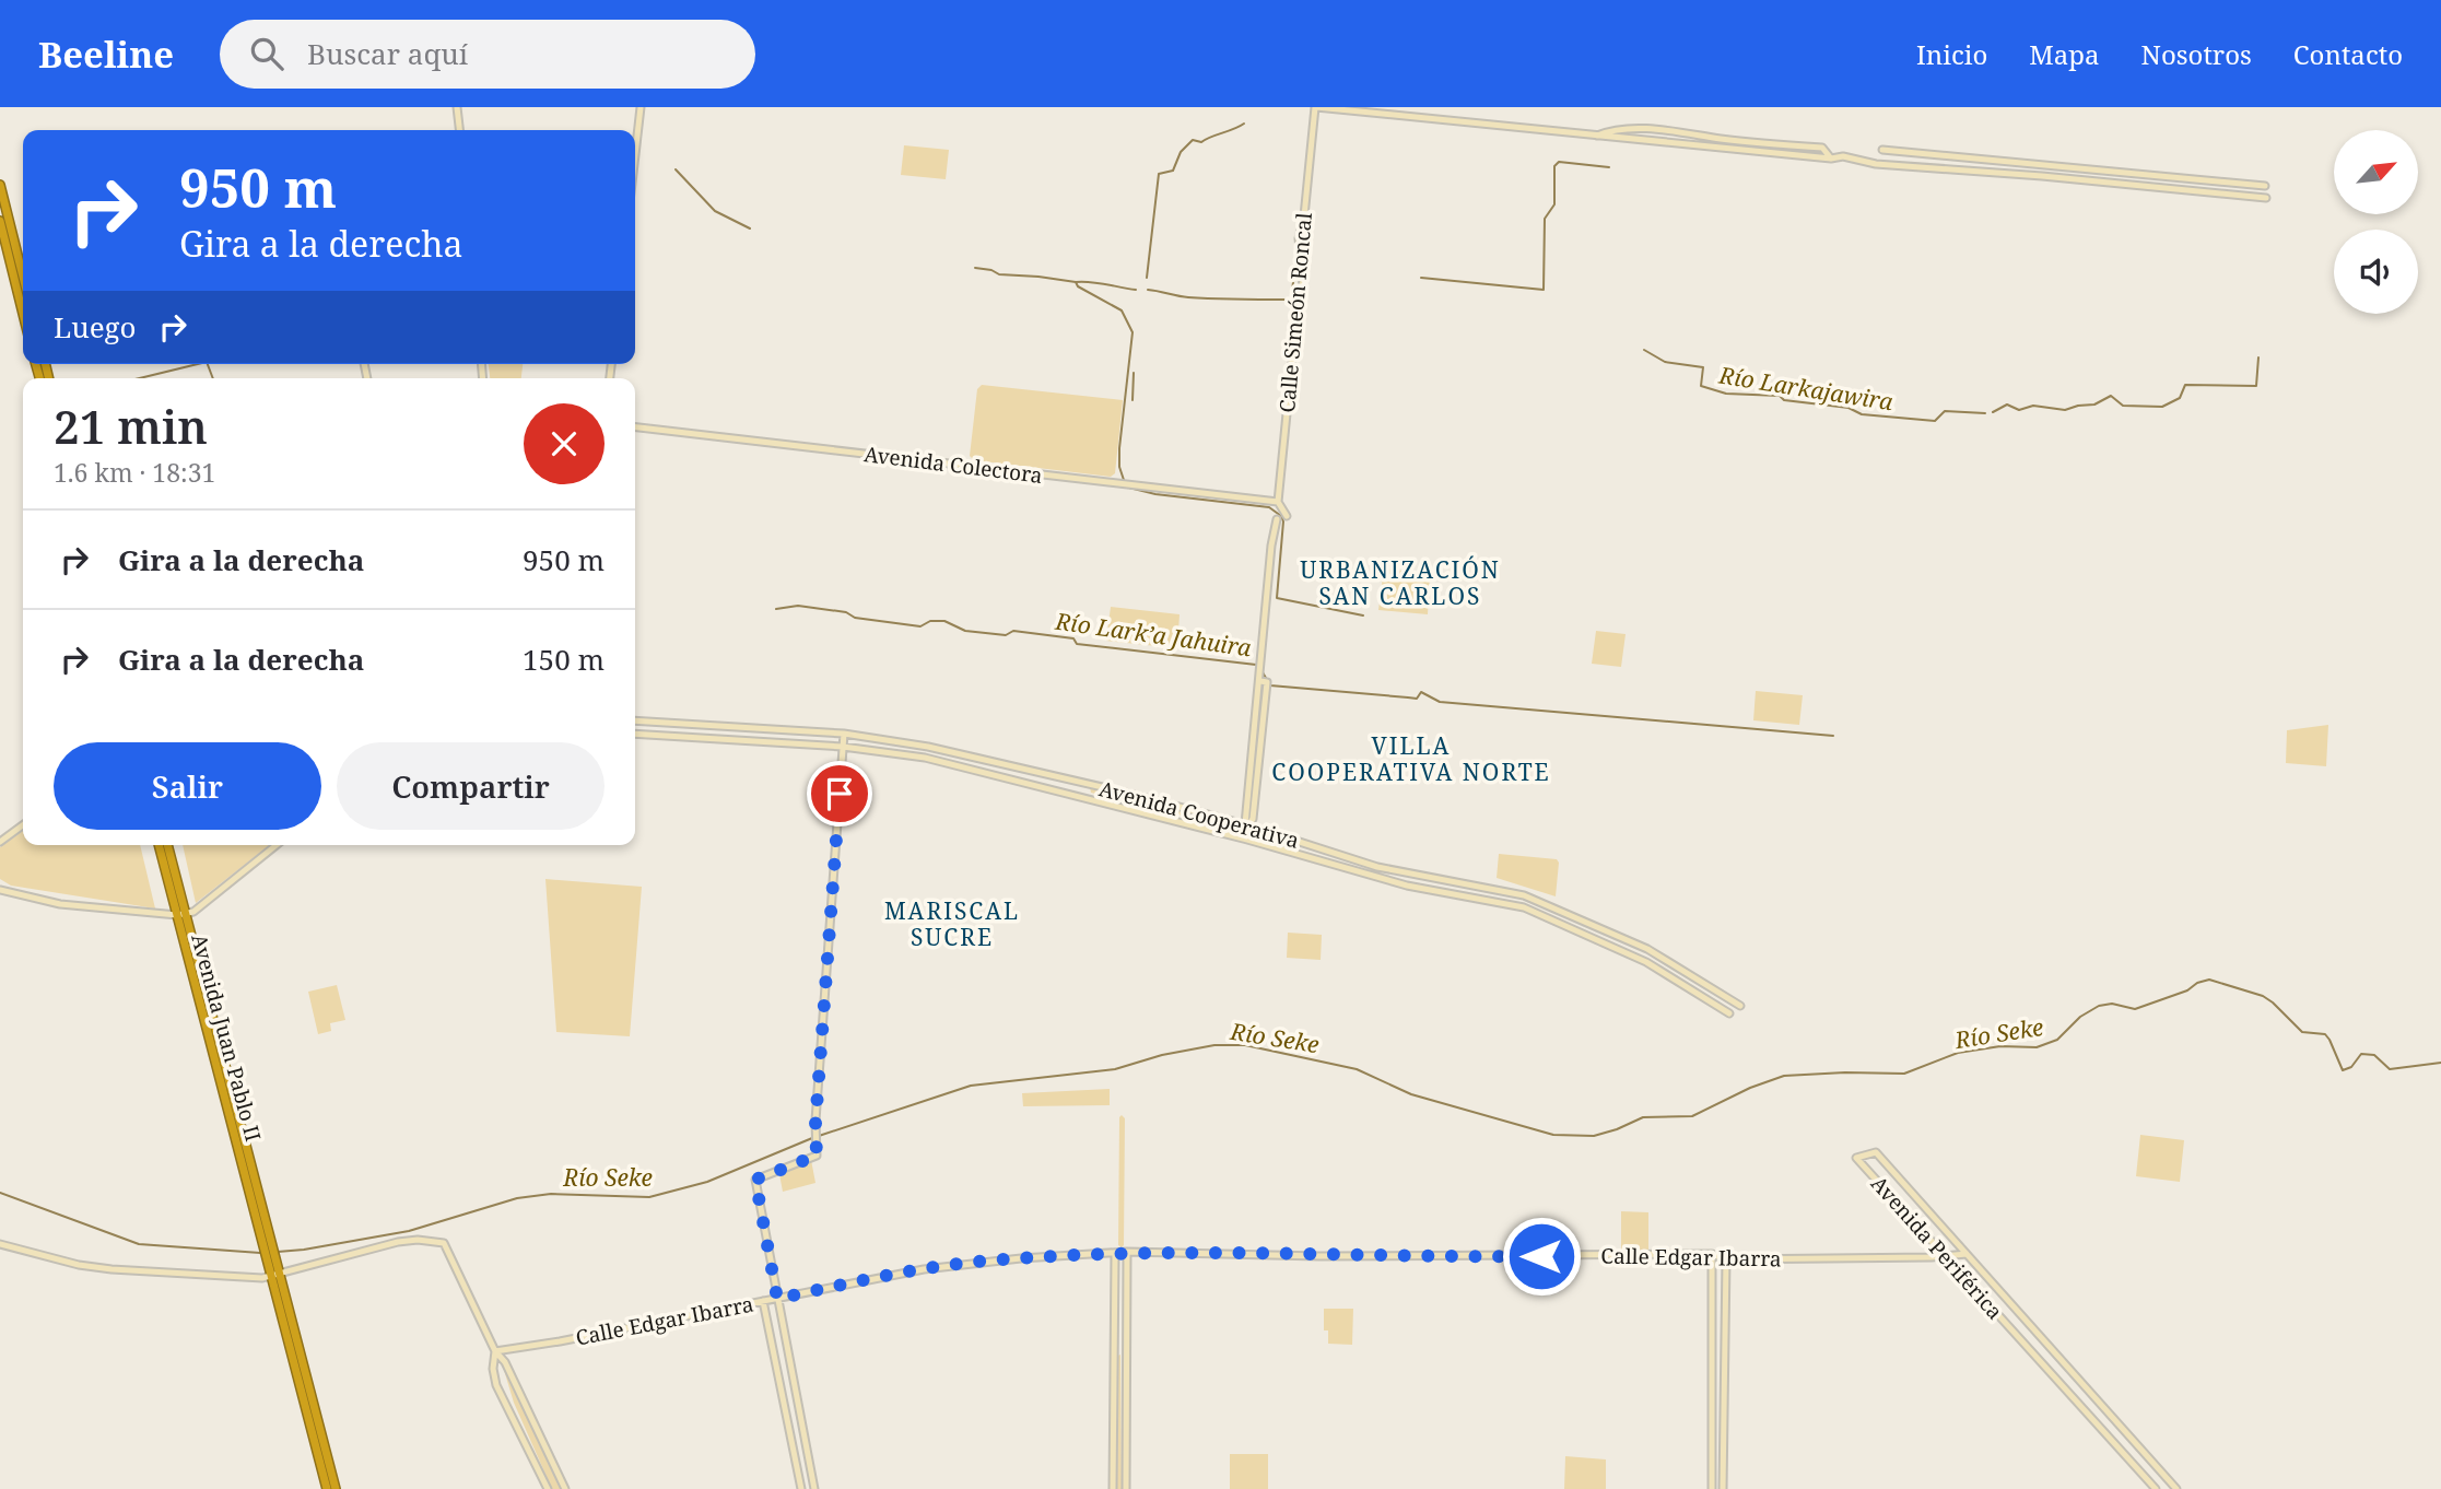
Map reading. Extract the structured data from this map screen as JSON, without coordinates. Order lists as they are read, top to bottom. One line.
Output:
{"streets":{"highway":["Avenida Juan Pablo II"],"street":["Calle Simeón Roncal","Avenida Colectora","Avenida Cooperativa","Avenida Periférica","Calle Edgar Ibarra"]},"crossings":[["Calle Simeón Roncal","Avenida Colectora"],["Avenida Periférica","Calle Edgar Ibarra"]],"districts":["URBANIZACIÓN SAN CARLOS","VILLA COOPERATIVA NORTE","MARISCAL SUCRE"],"water":["Río Larkajawira","Río Lark’a Jahuira","Río Seke"],"north":"top right","page":{"header":"Beeline","search":"Buscar aquí","nav":["Inicio","Mapa","Nosotros","Contacto"],"turn":["950 m","Gira a la derecha"],"then":"Luego","heading":["21 min","1.6 km · 18:31"],"list":[{"name":"Gira a la derecha","value":"950 m"},{"name":"Gira a la derecha","value":"150 m"}],"buttons":["Salir","Compartir"]}}
